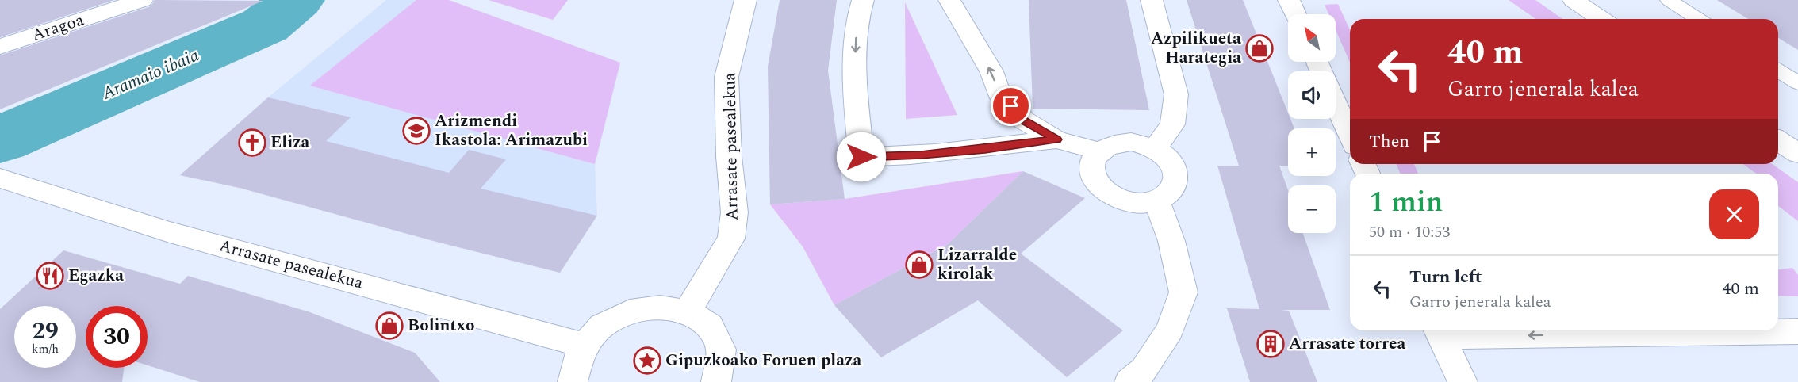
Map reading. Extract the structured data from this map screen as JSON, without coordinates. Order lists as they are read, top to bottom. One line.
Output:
{"streets":{"street":["Aragoa","Arrasate pasealekua"]},"water":["Aramaio ibaia"],"places":{"shop":["Azpilikueta Harategia","Lizarralde kirolak","Bolintxo"],"school or university":["Arizmendi Ikastola: Arimazubi"],"church":["Eliza"],"restaurant":["Egazka"],"building":["Arrasate torrea"],"place":["Gipuzkoako Foruen plaza"]},"north":"top left","page":{"map_buttons":["+","−"],"turn":["40 m","Garro jenerala kalea"],"then":"Then","heading":["1 min","50 m · 10:53"],"list":[{"name":"Turn left","note":"Garro jenerala kalea","value":"40 m"}],"speed":"29 km/h","limit":"30"}}
